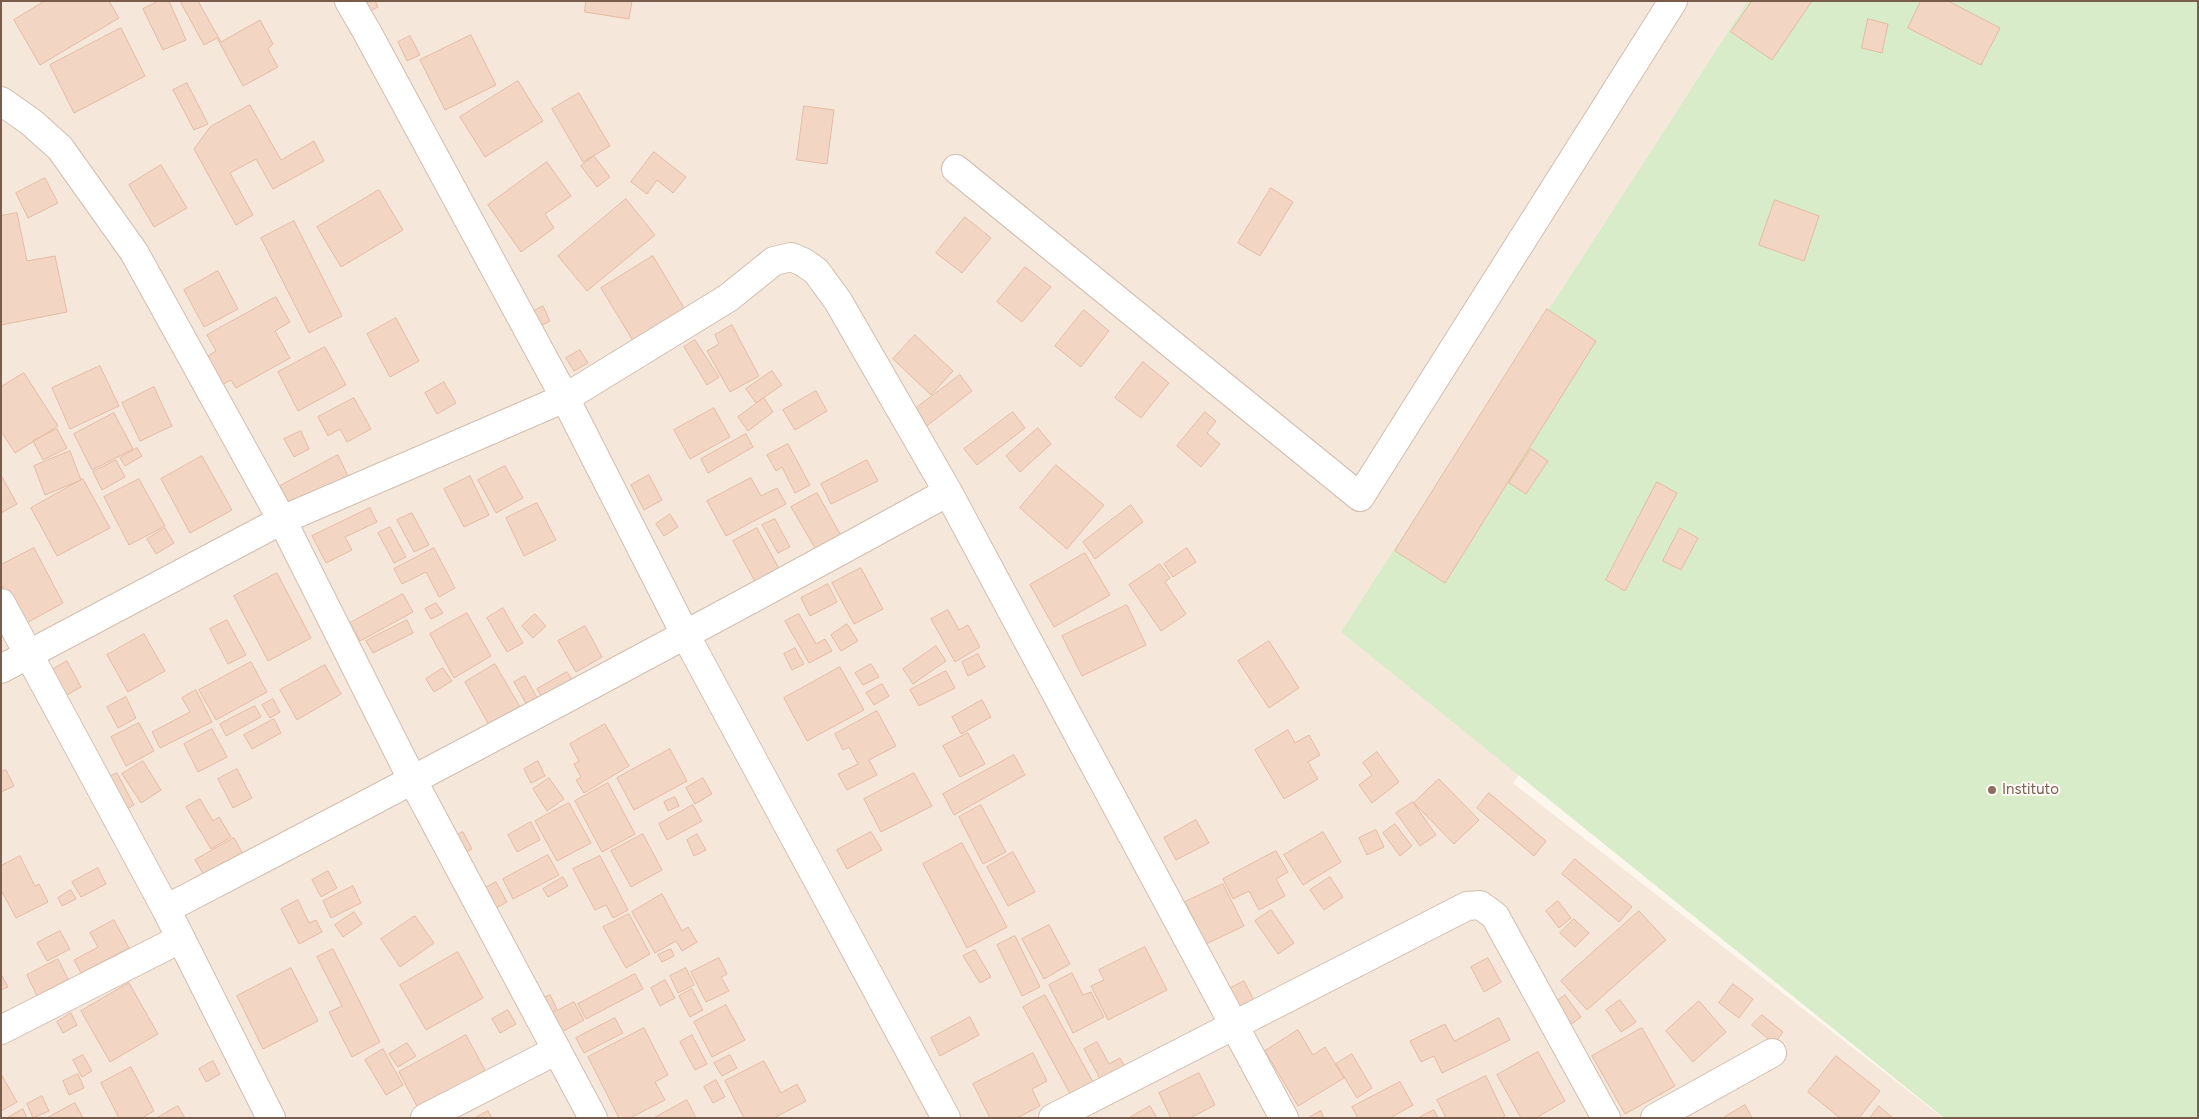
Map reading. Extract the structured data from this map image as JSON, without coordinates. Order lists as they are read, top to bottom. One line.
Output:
{"places":["Instituto"]}
